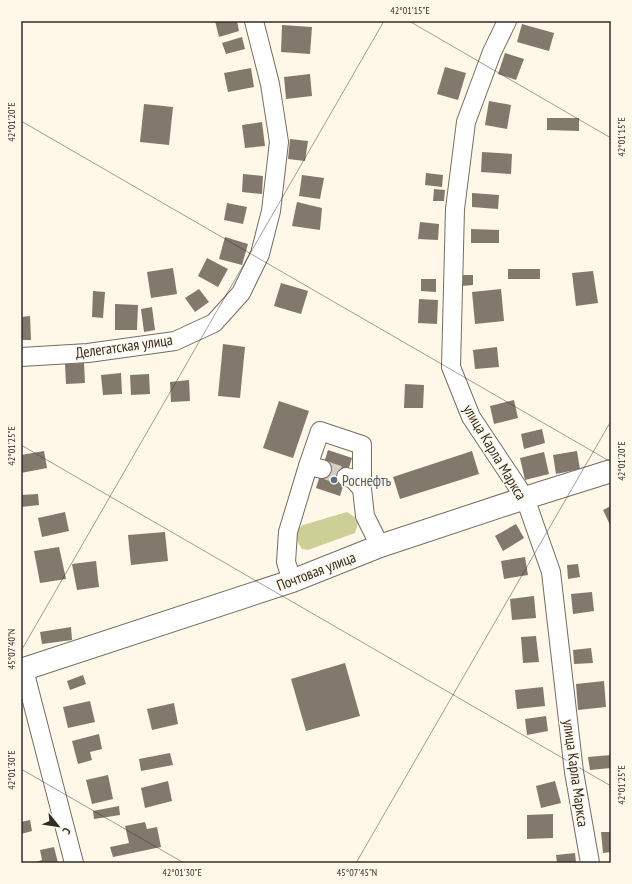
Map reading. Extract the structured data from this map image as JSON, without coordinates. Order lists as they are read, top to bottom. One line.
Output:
{"streets":{"main road":["Почтовая улица"],"street":["Делегатская улица","улица Карла Маркса"]},"crossings":[["улица Карла Маркса","Почтовая улица"]],"places":["Роснефть"],"north":"bottom right","coordinates":["42°01'15\"E","42°01'20\"E","42°01'25\"E","45°07'40\"N","42°01'30\"E","45°07'45\"N"]}
